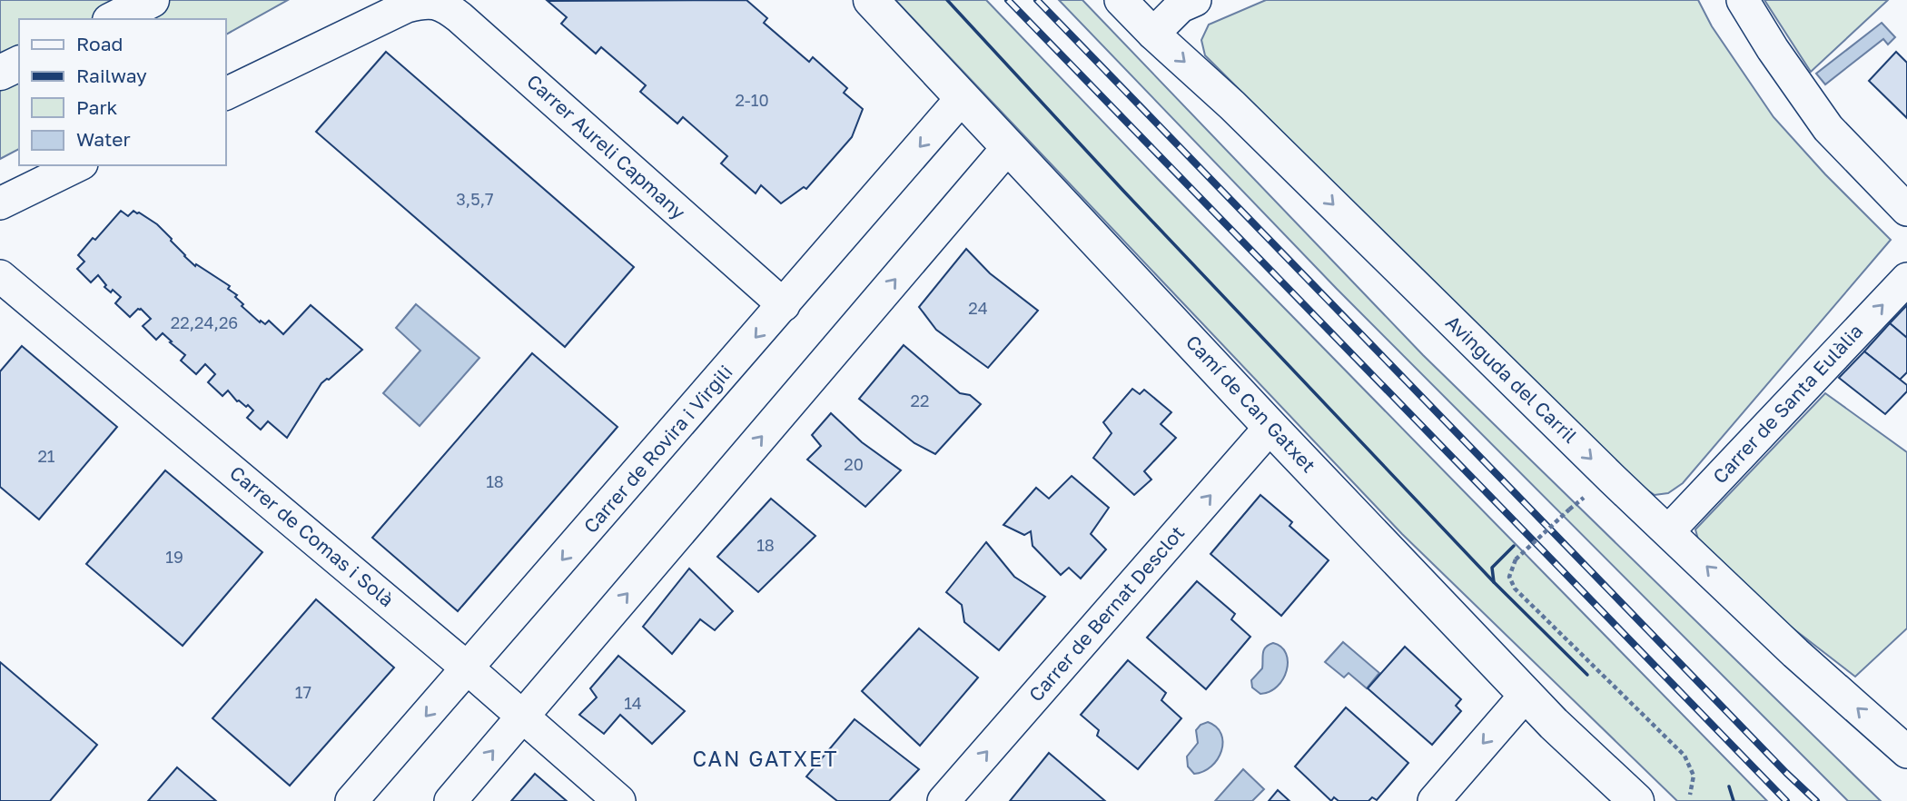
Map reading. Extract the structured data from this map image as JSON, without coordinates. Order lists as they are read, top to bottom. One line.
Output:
{"streets":{"main road":["Camí de Can Gatxet"],"street":["Carrer Aureli Capmany","Avinguda del Carril","Carrer de Santa Eulàlia","Carrer de Rovira i Virgili","Carrer de Comas i Solà","Carrer de Bernat Desclot"]},"crossings":[["Carrer Aureli Capmany","Carrer de Rovira i Virgili"],["Avinguda del Carril","Carrer de Santa Eulàlia"],["Camí de Can Gatxet","Carrer de Rovira i Virgili"],["Camí de Can Gatxet","Carrer de Bernat Desclot"],["Carrer de Rovira i Virgili","Carrer de Comas i Solà"]],"one_way":["Carrer de Santa Eulàlia","Carrer de Bernat Desclot"],"districts":["CAN GATXET"],"house_numbers":["2-10","3,5,7","24","22,24,26","22","21","20","18","18","19","17","14"],"legend":["Road","Railway","Park","Water"]}
